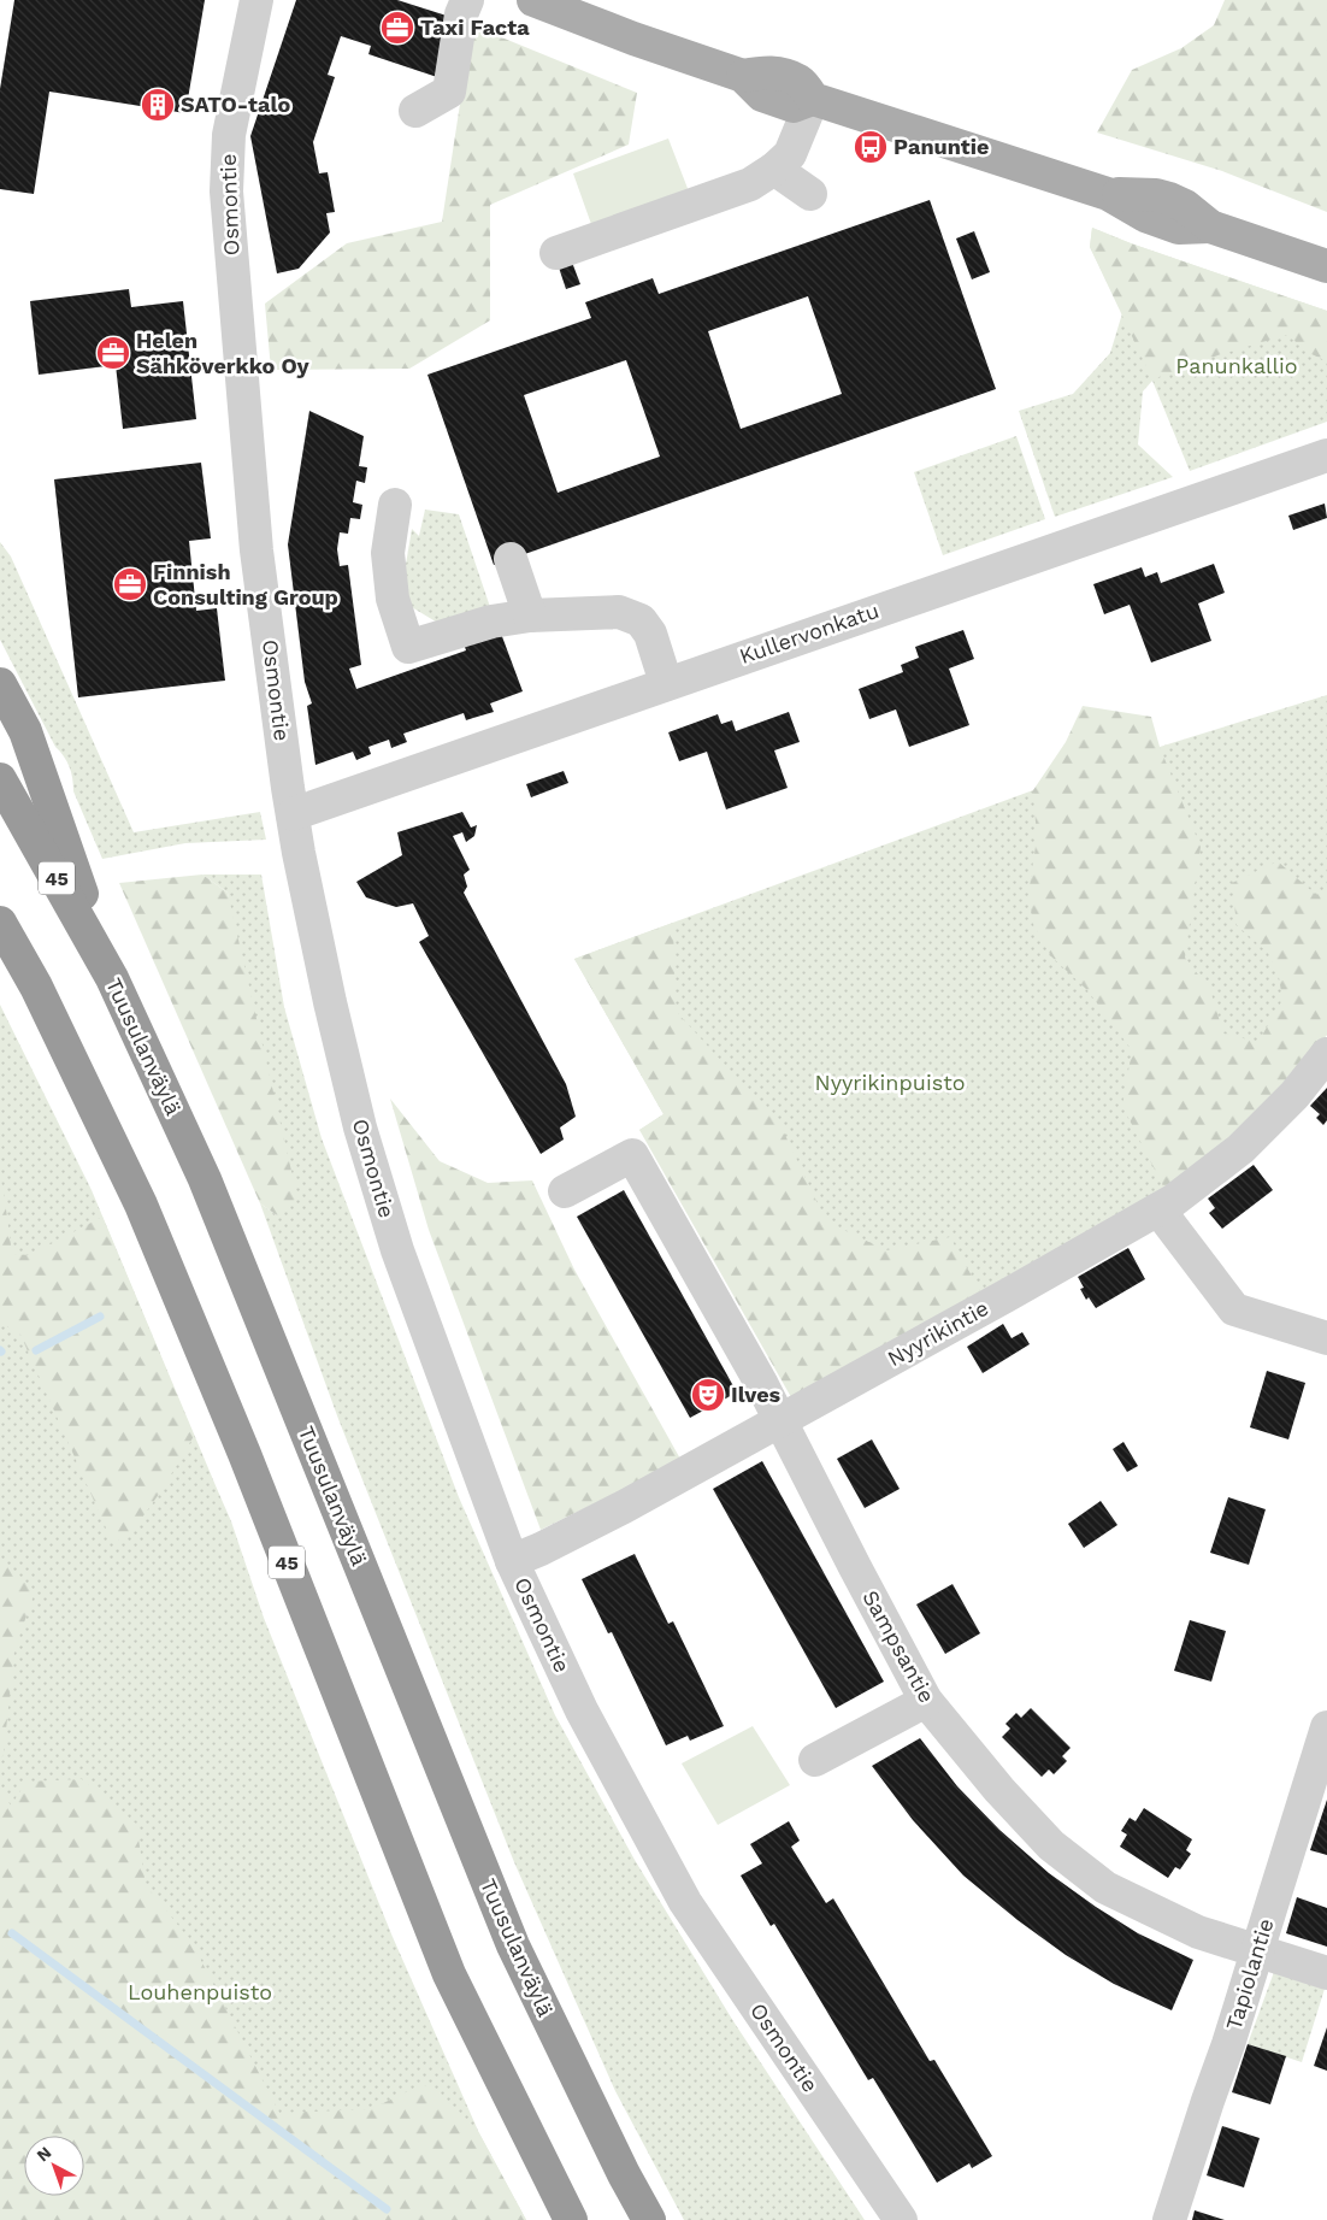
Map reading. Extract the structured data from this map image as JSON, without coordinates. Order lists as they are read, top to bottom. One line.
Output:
{"streets":{"highway":["45","Tuusulanväylä"],"street":["Osmontie","Kullervonkatu","Nyyrikintie","Sampsantie","Tapiolantie"]},"crossings":[["Osmontie","Kullervonkatu"],["Osmontie","Nyyrikintie"],["Nyyrikintie","Sampsantie"],["Sampsantie","Tapiolantie"]],"parks":["Panunkallio","Nyyrikinpuisto","Louhenpuisto"],"places":{"office":["Taxi Facta","Helen Sähköverkko Oy","Finnish Consulting Group"],"building":["SATO-talo"],"bus stop":["Panuntie"],"theatre":["Ilves"]},"north":"top left"}
